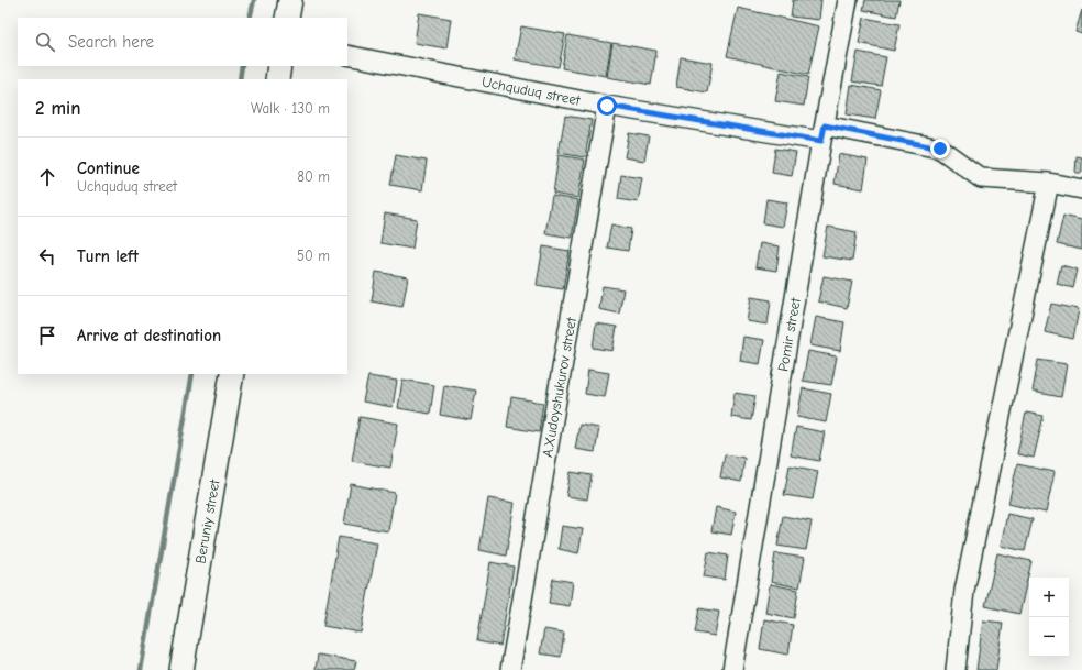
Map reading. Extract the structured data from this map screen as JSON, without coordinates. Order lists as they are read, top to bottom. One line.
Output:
{"streets":{"main road":["Beruniy street"],"street":["Uchquduq street","Pomir street","A.Xudoyshukurov street"]},"crossings":[["Uchquduq street","Pomir street"],["Uchquduq street","A.Xudoyshukurov street"]],"page":{"search":"Search here","heading":["2 min","Walk · 130 m"],"list":[["Continue","Uchquduq street","80 m"],["Turn left","50 m"],"Arrive at destination"],"map_buttons":["+","−"]}}
